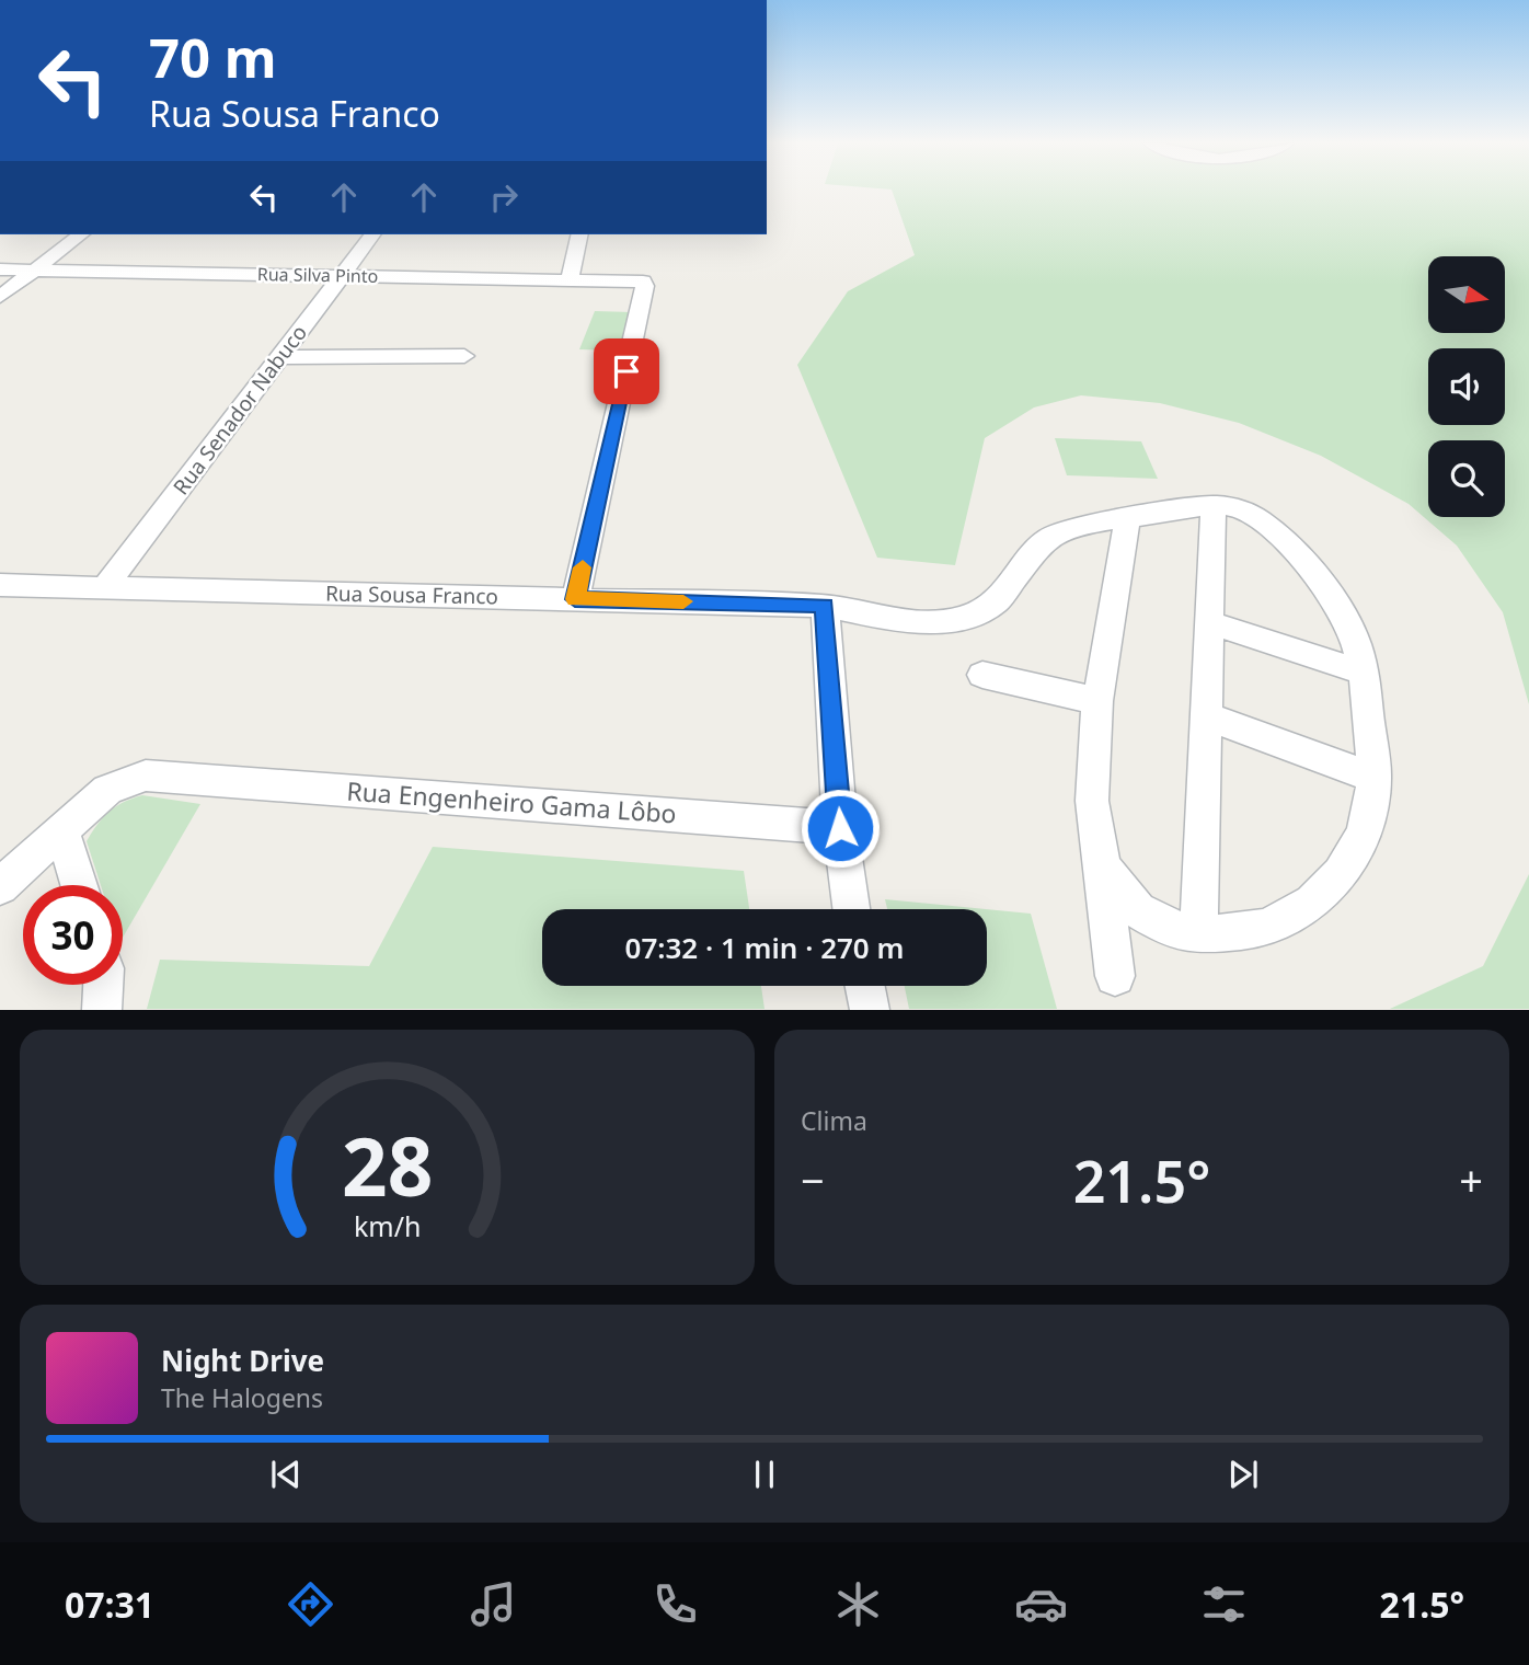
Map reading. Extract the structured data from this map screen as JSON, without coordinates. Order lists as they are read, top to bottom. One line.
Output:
{"streets":{"street":["Rua Silva Pinto","Rua Senador Nabuco","Rua Sousa Franco","Rua Engenheiro Gama Lôbo"]},"crossings":[["Rua Silva Pinto","Rua Senador Nabuco"],["Rua Silva Pinto","Rua Sousa Franco"],["Rua Senador Nabuco","Rua Sousa Franco"]],"north":"right","page":{"turn":["70 m","Rua Sousa Franco"],"limit":"30","trip":"07:32 · 1 min · 270 m","tile":"Clima","heat":["−","21.5°","+"],"song":["Night Drive","The Halogens"],"tabs":["07:31","21.5°"],"gauge":["28","km/h"]}}
